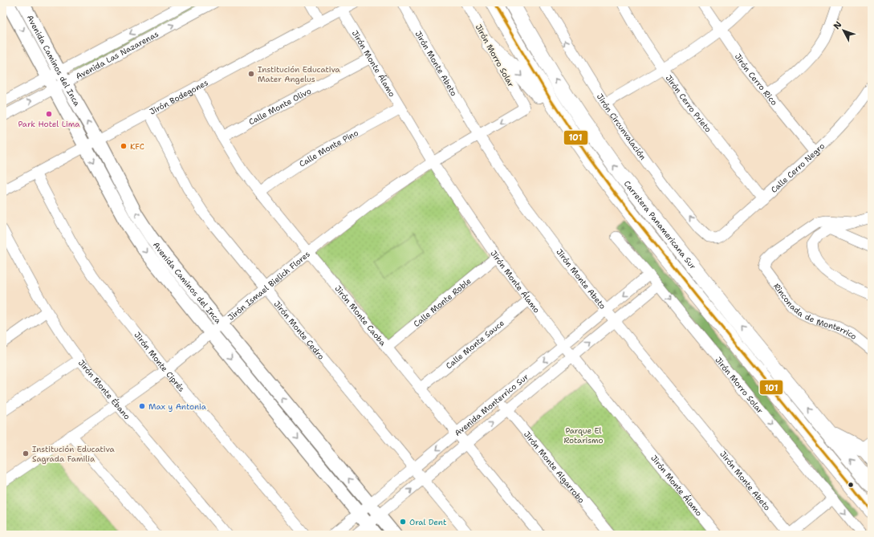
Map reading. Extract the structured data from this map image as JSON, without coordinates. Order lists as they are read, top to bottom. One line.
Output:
{"streets":{"highway":["Carretera Panamericana Sur"],"main road":["Avenida Caminos del Inca"],"street":["Avenida Las Nazarenas","Jirón Morro Solar","Jirón Monte Álamo","Jirón Monte Abeto","Jirón Cerro Rico","Jirón Bodegones","Jirón Cerro Prieto","Calle Monte Olivo","Jirón Circunvalación","Calle Monte Pino","Calle Cerro Negro","Jirón Ismael Bielich Flores","Calle Monte Roble","Rinconada de Monterrico","Jirón Monte Caoba","Jirón Monte Cedro","Calle Monte Sauce","Jirón Monte Ciprés","Jirón Monte Ébano","Avenida Monterrico Sur","Jirón Monte Algarrobo"]},"crossings":[["Avenida Las Nazarenas","Avenida Caminos del Inca"],["Jirón Morro Solar","Jirón Ismael Bielich Flores"],["Jirón Morro Solar","Avenida Monterrico Sur"],["Avenida Caminos del Inca","Jirón Bodegones"],["Avenida Caminos del Inca","Jirón Ismael Bielich Flores"],["Avenida Caminos del Inca","Avenida Monterrico Sur"],["Jirón Monte Álamo","Jirón Bodegones"],["Jirón Monte Álamo","Calle Monte Olivo"],["Jirón Monte Álamo","Calle Monte Pino"],["Jirón Monte Álamo","Jirón Ismael Bielich Flores"],["Jirón Monte Álamo","Calle Monte Roble"],["Jirón Monte Álamo","Calle Monte Sauce"],["Jirón Monte Álamo","Avenida Monterrico Sur"],["Jirón Monte Abeto","Jirón Ismael Bielich Flores"],["Jirón Monte Abeto","Avenida Monterrico Sur"],["Jirón Cerro Rico","Calle Cerro Negro"],["Jirón Bodegones","Jirón Monte Caoba"],["Jirón Bodegones","Jirón Monte Cedro"],["Jirón Bodegones","Jirón Monte Ciprés"],["Jirón Cerro Prieto","Calle Cerro Negro"],["Calle Monte Olivo","Jirón Monte Caoba"],["Jirón Circunvalación","Calle Cerro Negro"],["Calle Monte Pino","Jirón Monte Caoba"],["Jirón Ismael Bielich Flores","Jirón Monte Caoba"],["Jirón Ismael Bielich Flores","Jirón Monte Cedro"],["Jirón Ismael Bielich Flores","Jirón Monte Ciprés"],["Jirón Ismael Bielich Flores","Jirón Monte Ébano"],["Calle Monte Roble","Jirón Monte Caoba"],["Jirón Monte Caoba","Calle Monte Sauce"],["Jirón Monte Caoba","Avenida Monterrico Sur"],["Jirón Monte Cedro","Avenida Monterrico Sur"],["Avenida Monterrico Sur","Jirón Monte Algarrobo"]],"one_way":["Jirón Morro Solar","Jirón Circunvalación"],"parks":["Parque El Rotarismo"],"places":["Institución Educativa Mater Angelus","Park Hotel Lima","KFC","Max y Antonia","Institución Educativa Sagrada Familia","Oral Dent"],"lines":["transit line 101"],"north":"top left"}
